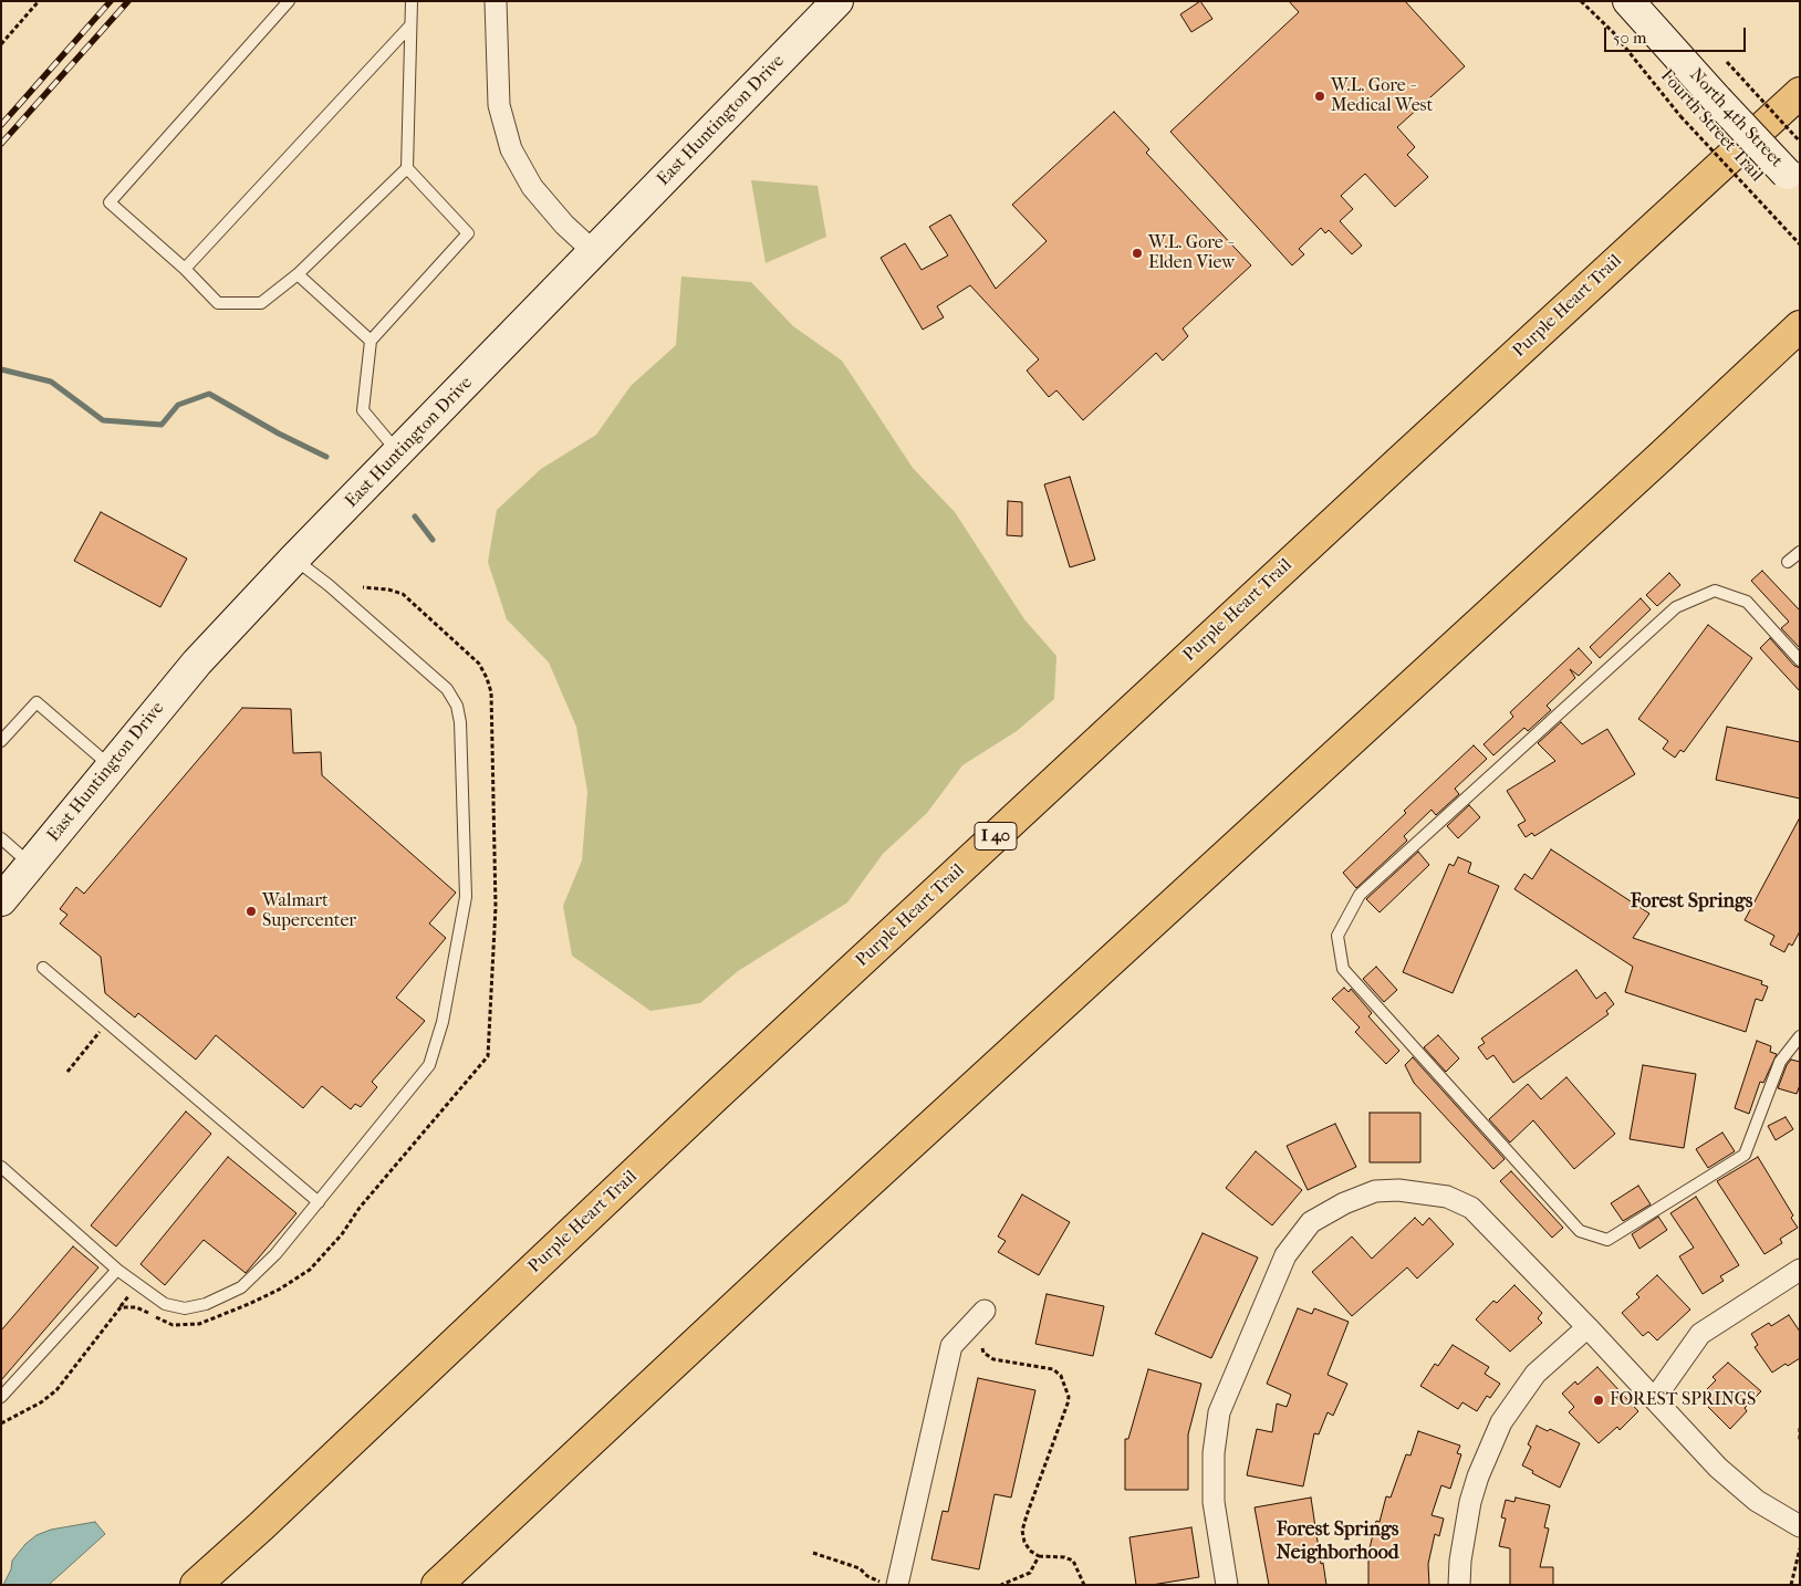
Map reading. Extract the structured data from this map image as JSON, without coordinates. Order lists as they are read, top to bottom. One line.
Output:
{"streets":{"highway":["Purple Heart Trail","I 40"],"street":["North 4th Street","East Huntington Drive"],"path":["Fourth Street Trail"]},"districts":["Forest Springs","Forest Springs Neighborhood"],"places":["W.L. Gore - Medical West","W.L. Gore - Elden View","Walmart Supercenter","FOREST SPRINGS"],"scale_bar":"50 m"}
